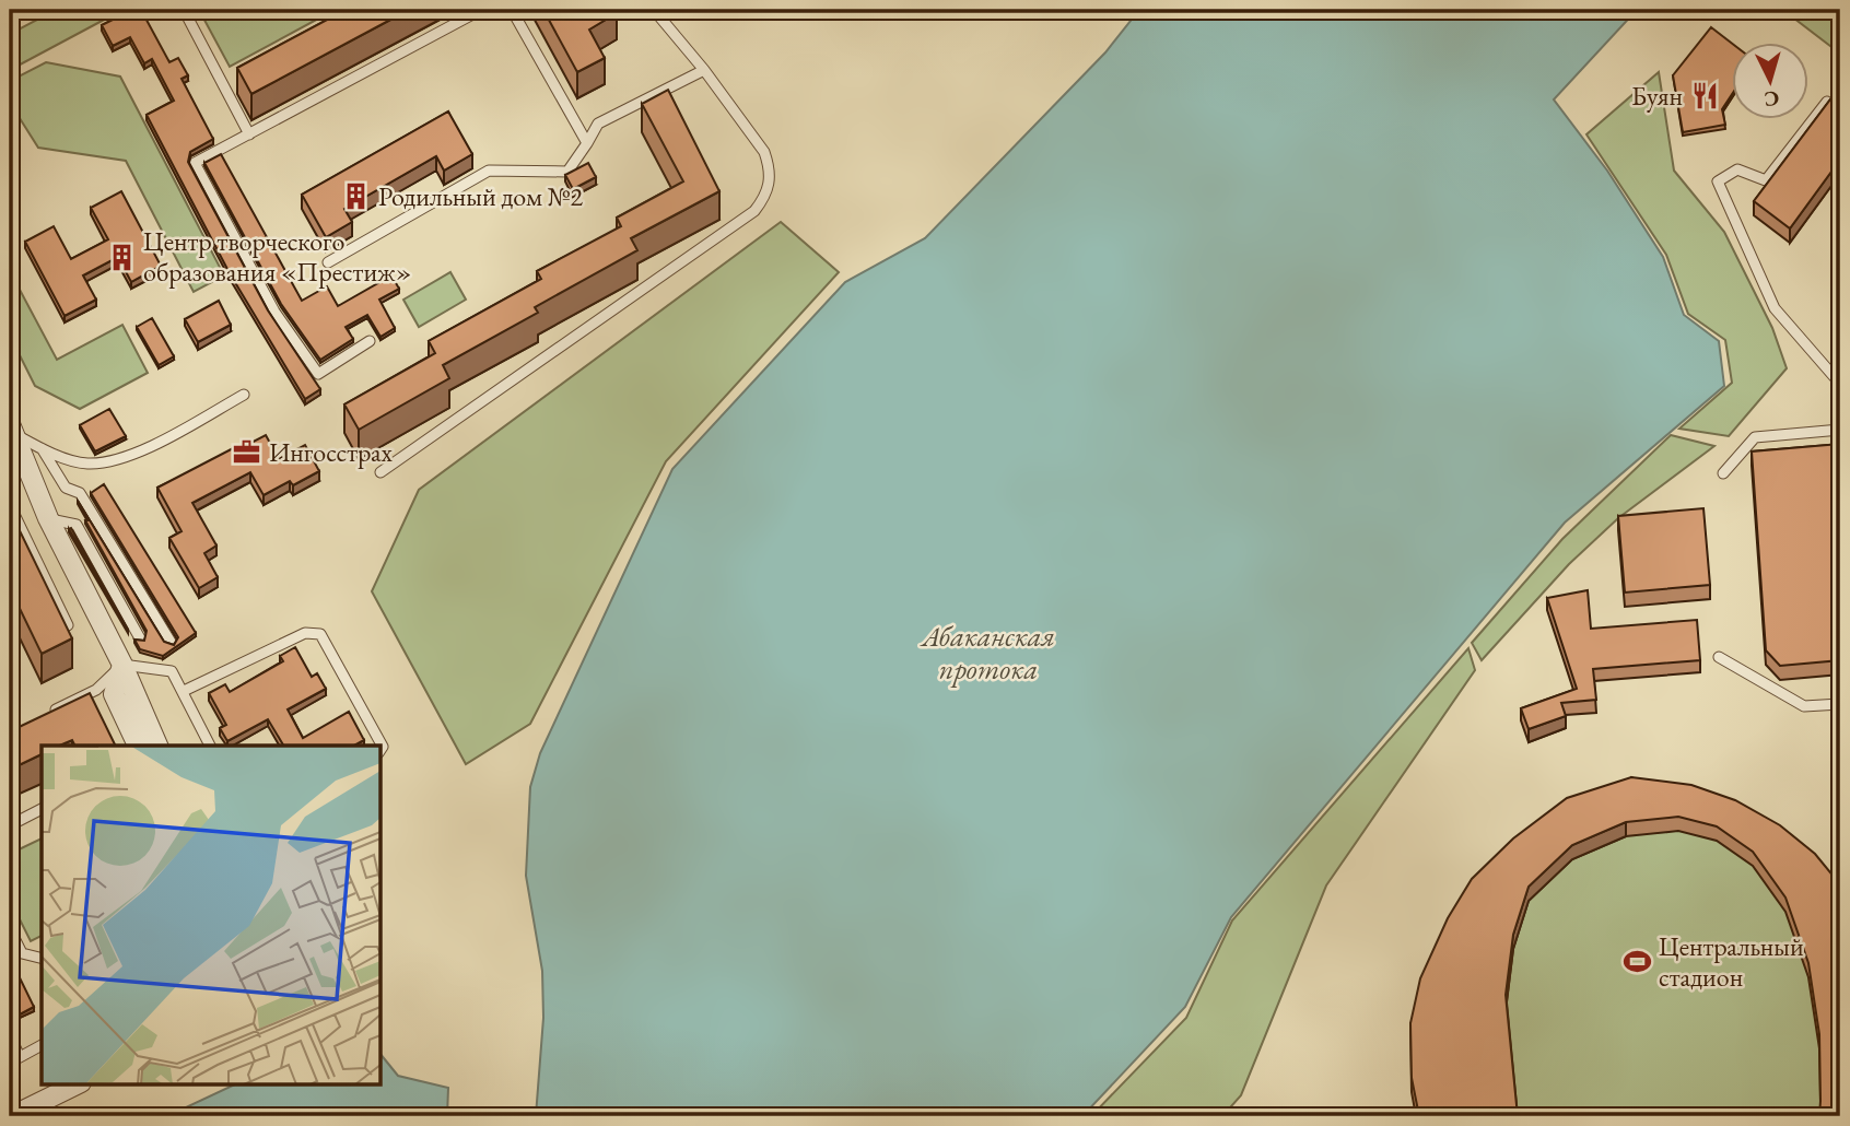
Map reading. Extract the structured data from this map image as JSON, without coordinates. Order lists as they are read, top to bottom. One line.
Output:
{"water":["Абаканская протока"],"places":{"restaurant":["Буян"],"building":["Родильный дом №2","Центр творческого образования «Престиж»"],"office":["Ингосстрах"],"sports":["Центральный стадион"]},"north":"bottom"}
